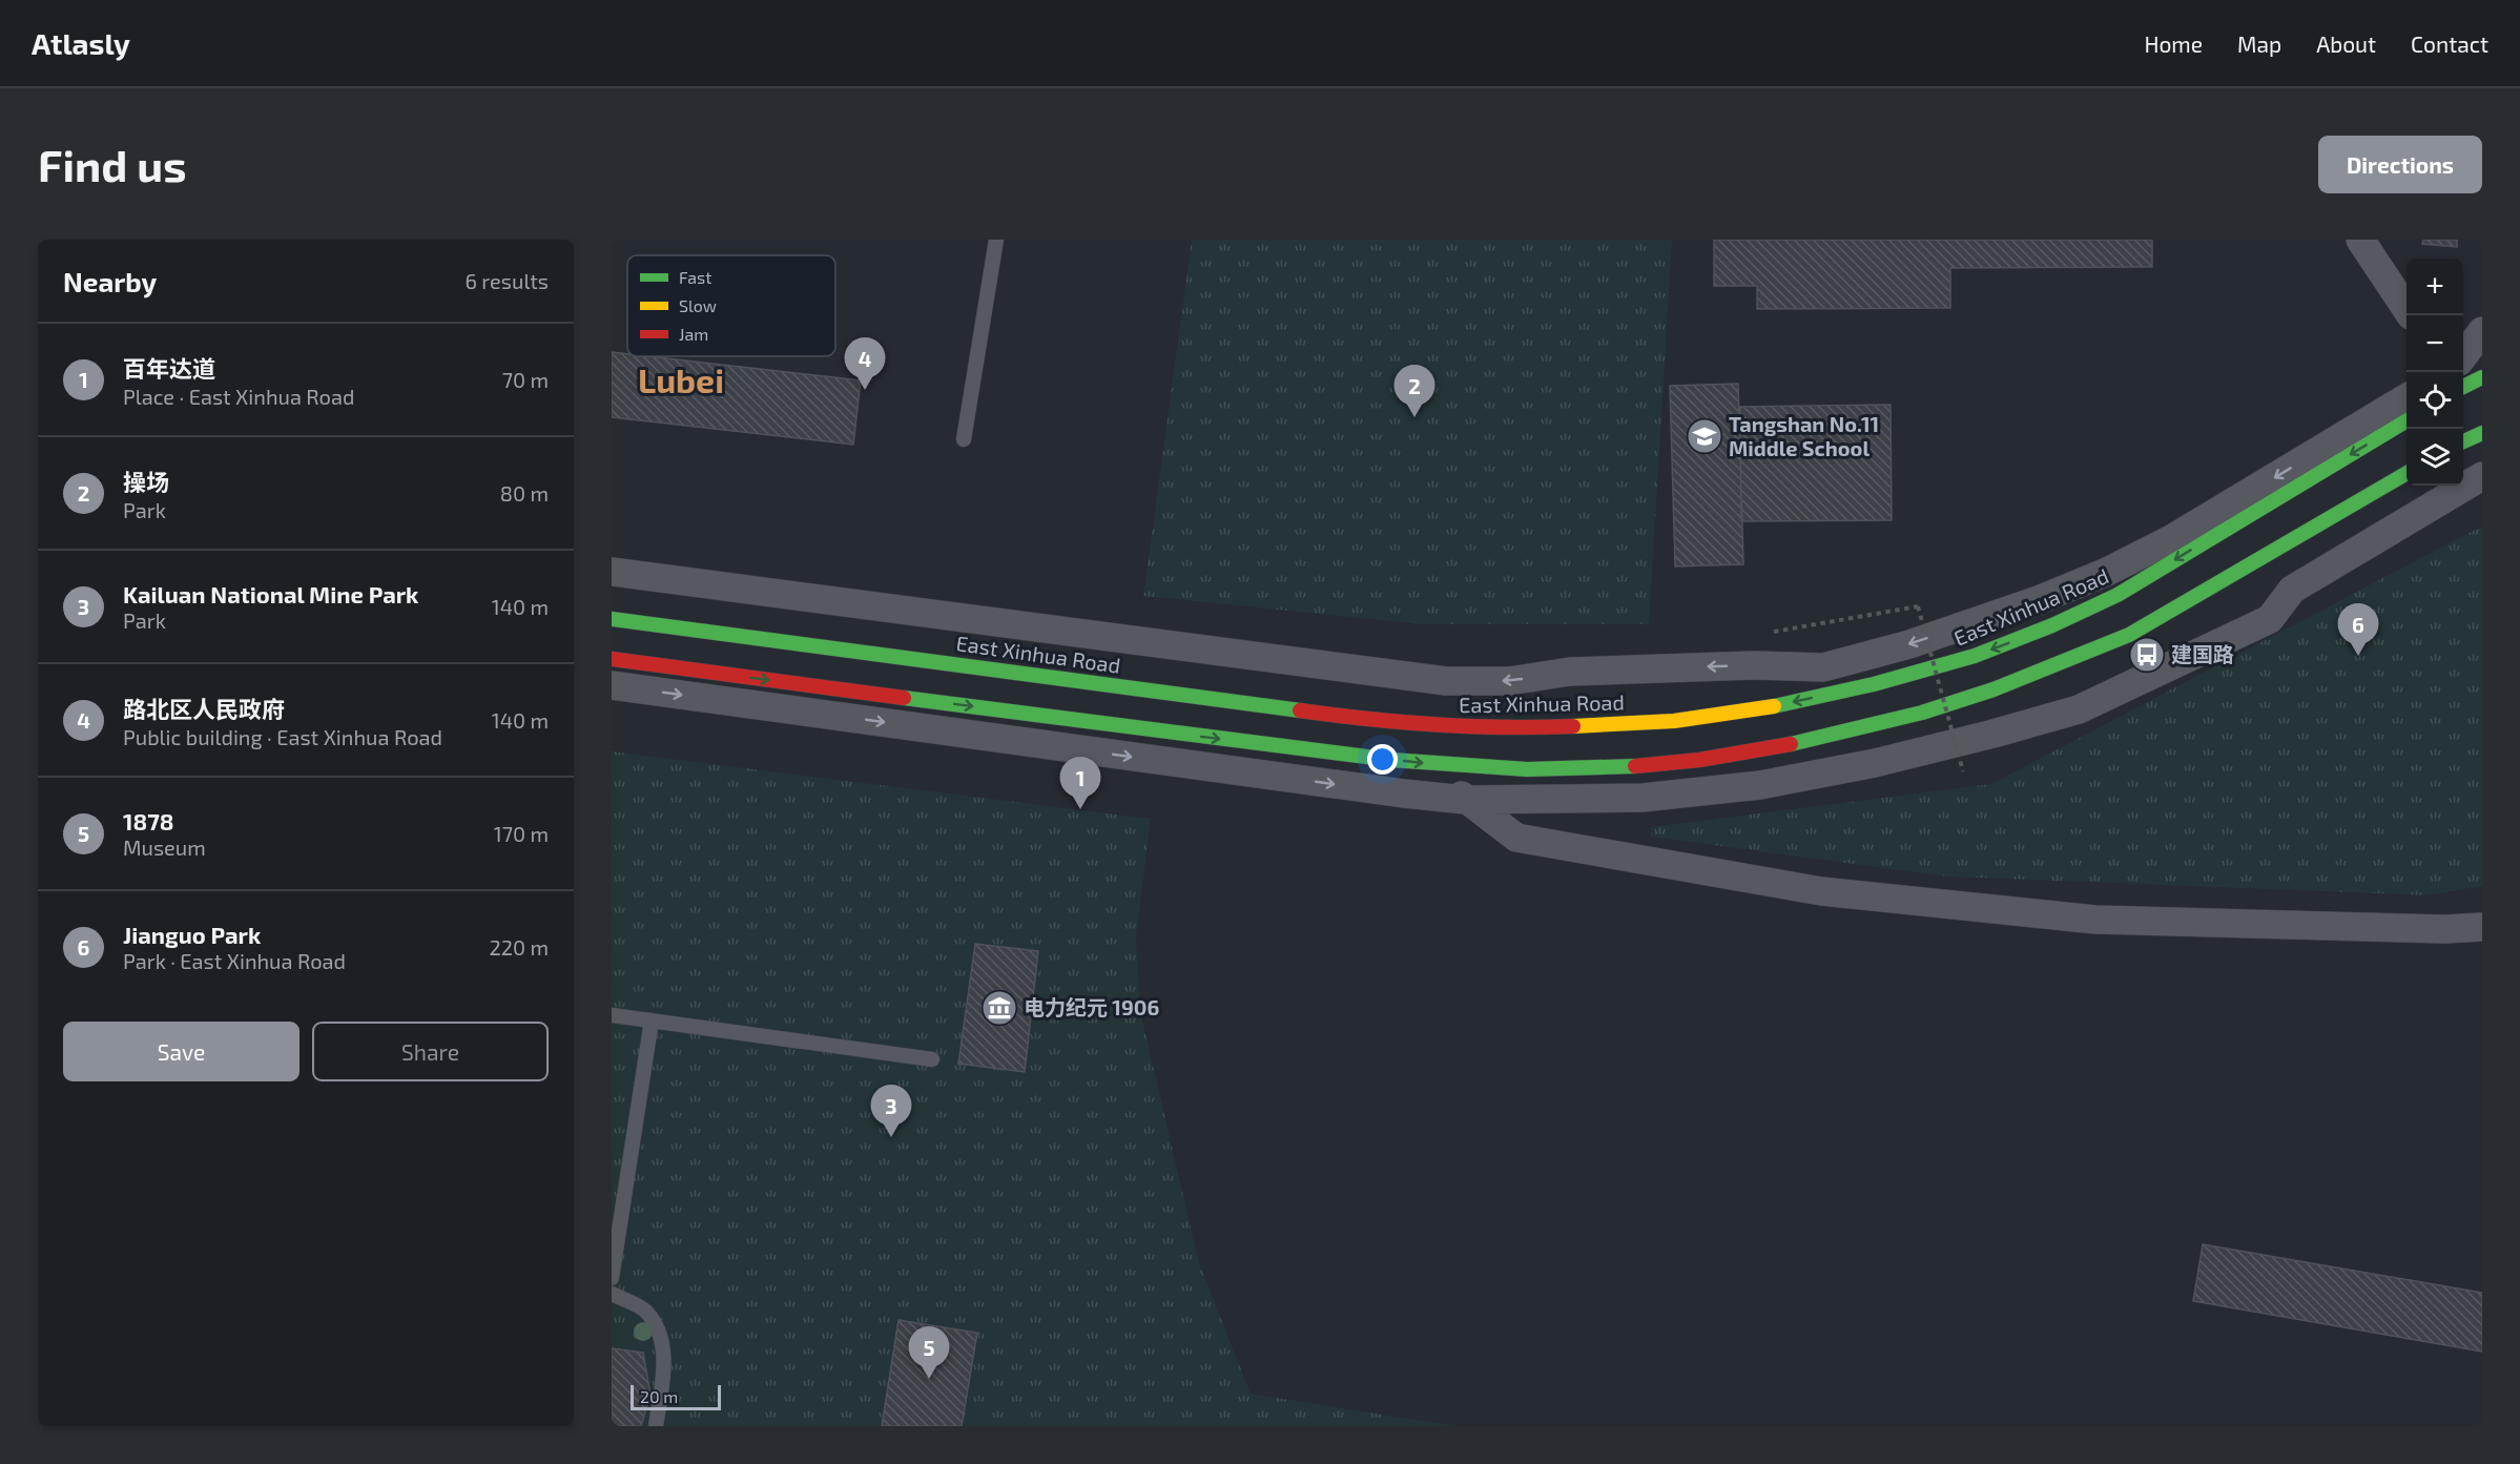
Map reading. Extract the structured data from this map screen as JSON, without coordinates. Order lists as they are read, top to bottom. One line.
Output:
{"streets":{"main road":["East Xinhua Road"]},"districts":["Lubei"],"places":{"school or university":["Tangshan No.11 Middle School"],"bus stop":["建国路"],"museum":["电力纪元 1906"]},"legend":["Fast","Slow","Jam"],"scale_bar":"20 m","page":{"header":"Atlasly","nav":["Home","Map","About","Contact"],"buttons":["Directions",["Save","Share"]],"title":"Find us","heading":["Nearby","6 results"],"map_buttons":["+","−"],"list":[{"mark":"1","name":"百年达道","note":"Place · East Xinhua Road","value":"70 m"},{"mark":"2","name":"操场","note":"Park","value":"80 m"},{"mark":"3","name":"Kailuan National Mine Park","note":"Park","value":"140 m"},{"mark":"4","name":"路北区人民政府","note":"Public building · East Xinhua Road","value":"140 m"},{"mark":"5","name":"1878","note":"Museum","value":"170 m"},{"mark":"6","name":"Jianguo Park","note":"Park · East Xinhua Road","value":"220 m"}],"pins":["4","2","6","1","3","5"],"scale":"20 m"}}
